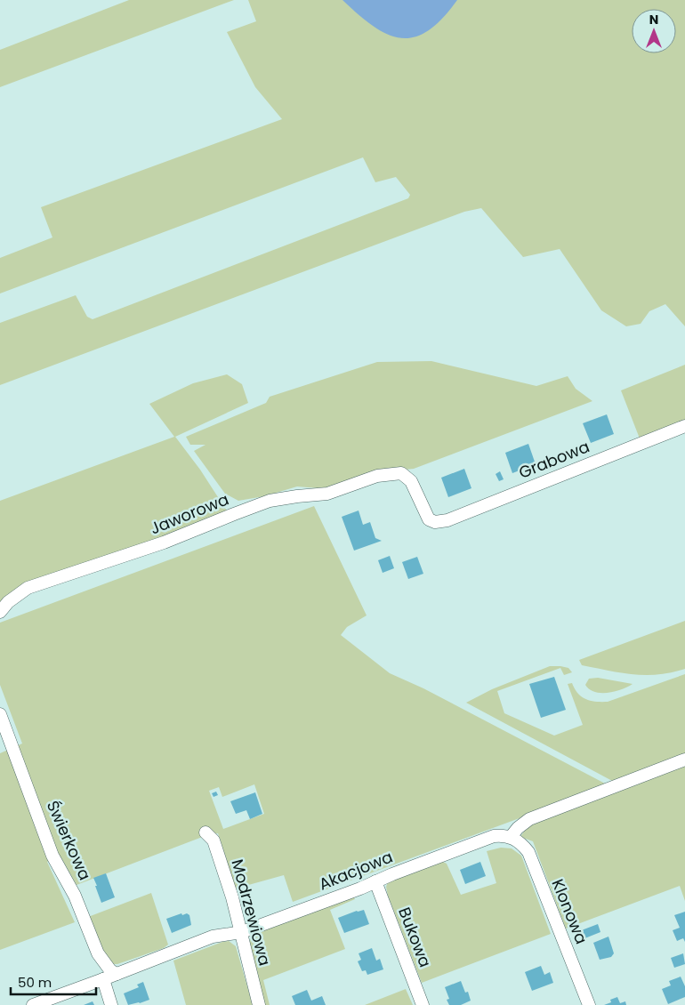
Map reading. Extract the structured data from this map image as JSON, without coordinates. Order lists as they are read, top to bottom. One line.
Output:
{"streets":{"street":["Grabowa","Jaworowa","Świerkowa","Akacjowa","Klonowa","Modrzewiowa","Bukowa"]},"crossings":[["Grabowa","Jaworowa"],["Świerkowa","Akacjowa"],["Akacjowa","Klonowa"],["Akacjowa","Modrzewiowa"],["Akacjowa","Bukowa"]],"scale_bar":"50 m","north":"top"}
